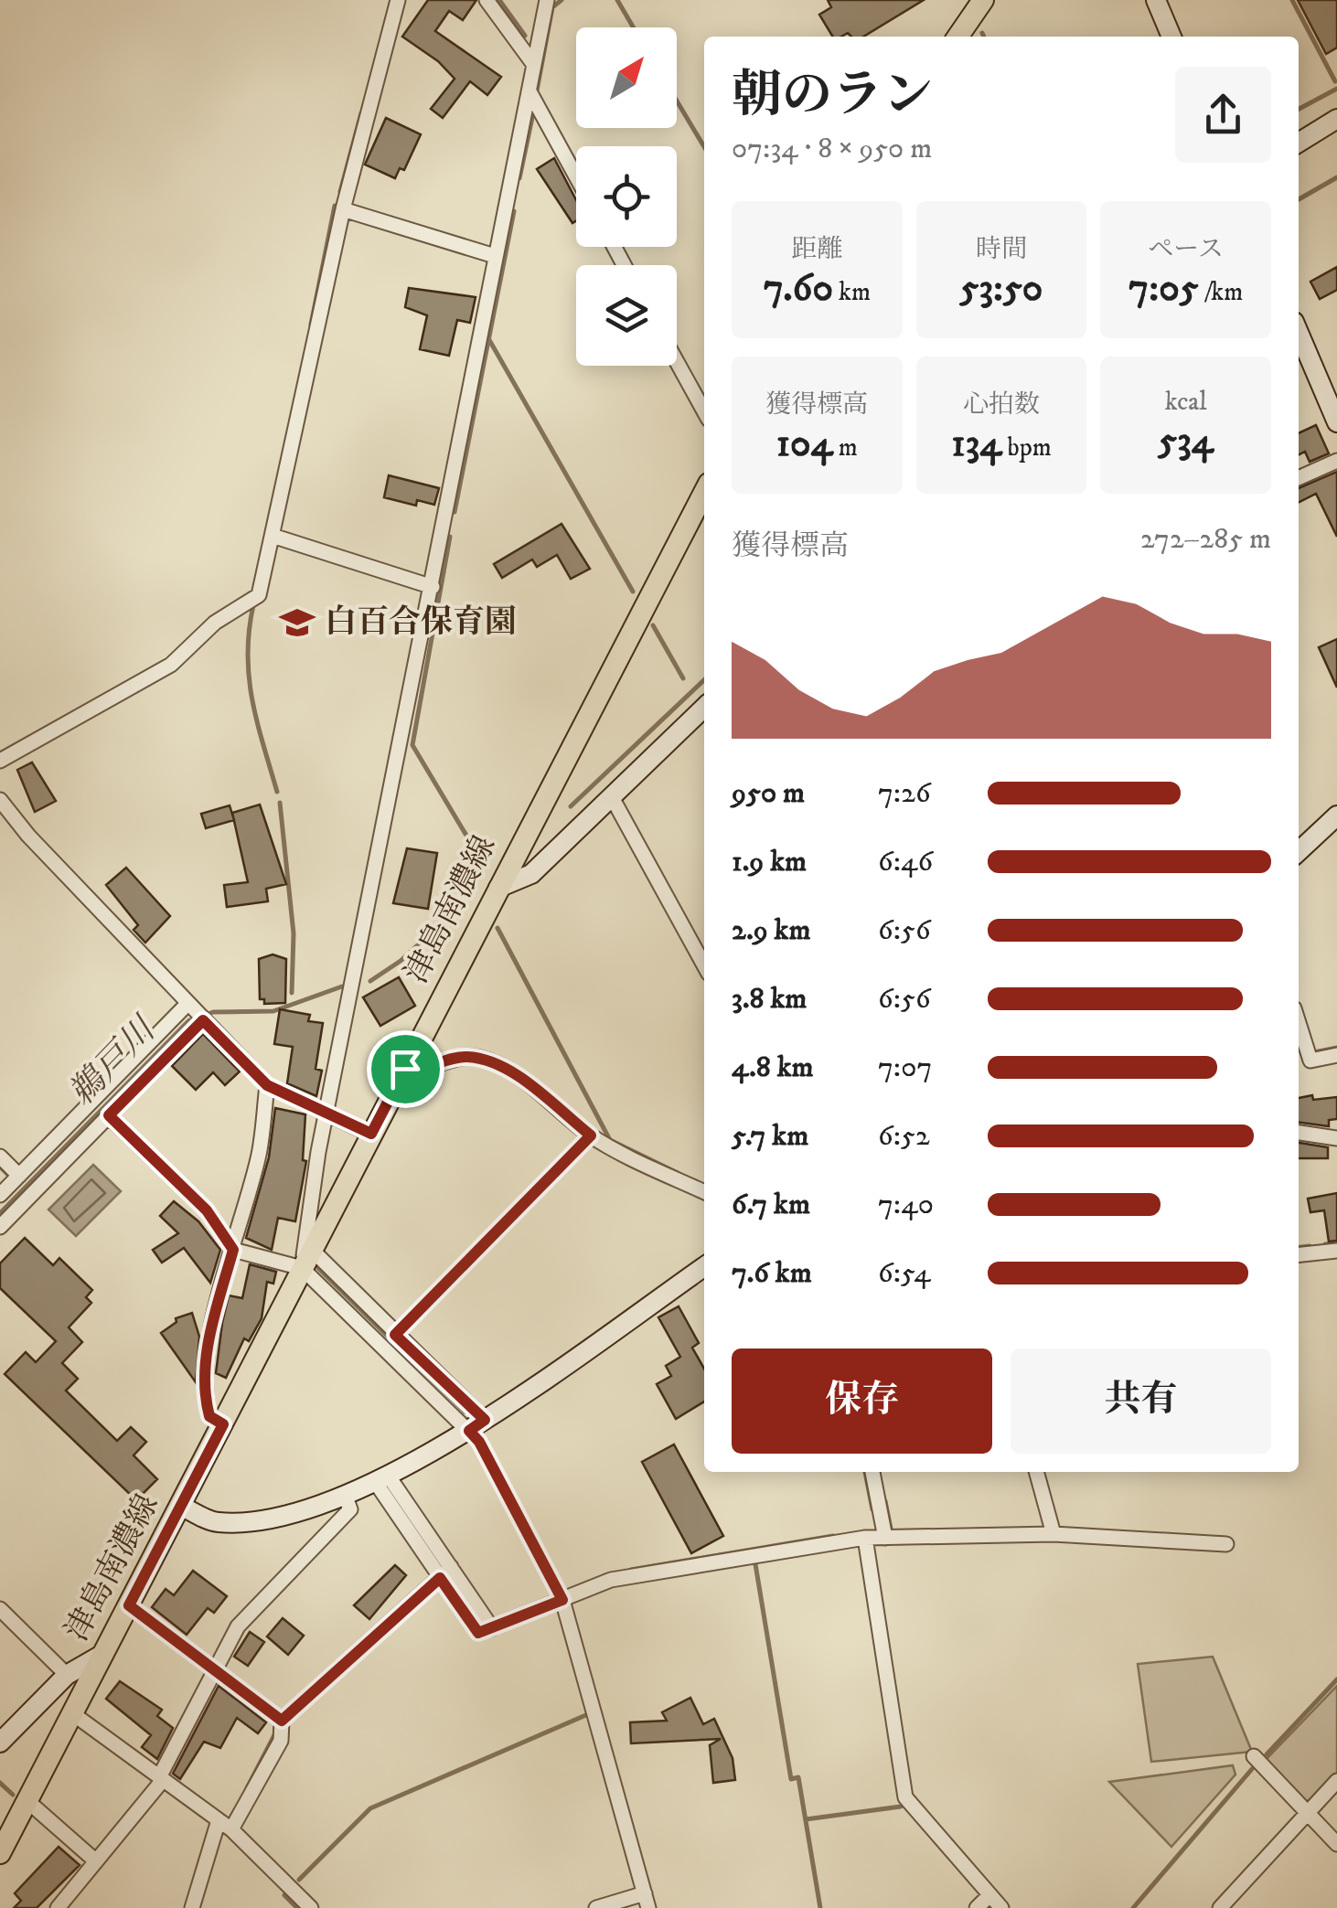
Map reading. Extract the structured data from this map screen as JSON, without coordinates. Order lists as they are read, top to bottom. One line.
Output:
{"streets":{"main road":["津島南濃線"]},"water":["鵜戸川"],"places":{"school or university":["白百合保育園"]},"north":"top right","page":{"heading":["朝のラン","07:34 · 8 × 950 m"],"stats":[["距離","7.60 km"],["時間","53:50"],["ペース","7:05 /km"],["獲得標高","104 m"],["心拍数","134 bpm"],["kcal","534"]],"chart":["獲得標高","272–285 m"],"list":[{"name":"950 m","note":"7:26"},{"name":"1.9 km","note":"6:46"},{"name":"2.9 km","note":"6:56"},{"name":"3.8 km","note":"6:56"},{"name":"4.8 km","note":"7:07"},{"name":"5.7 km","note":"6:52"},{"name":"6.7 km","note":"7:40"},{"name":"7.6 km","note":"6:54"}],"buttons":["保存","共有"]}}
